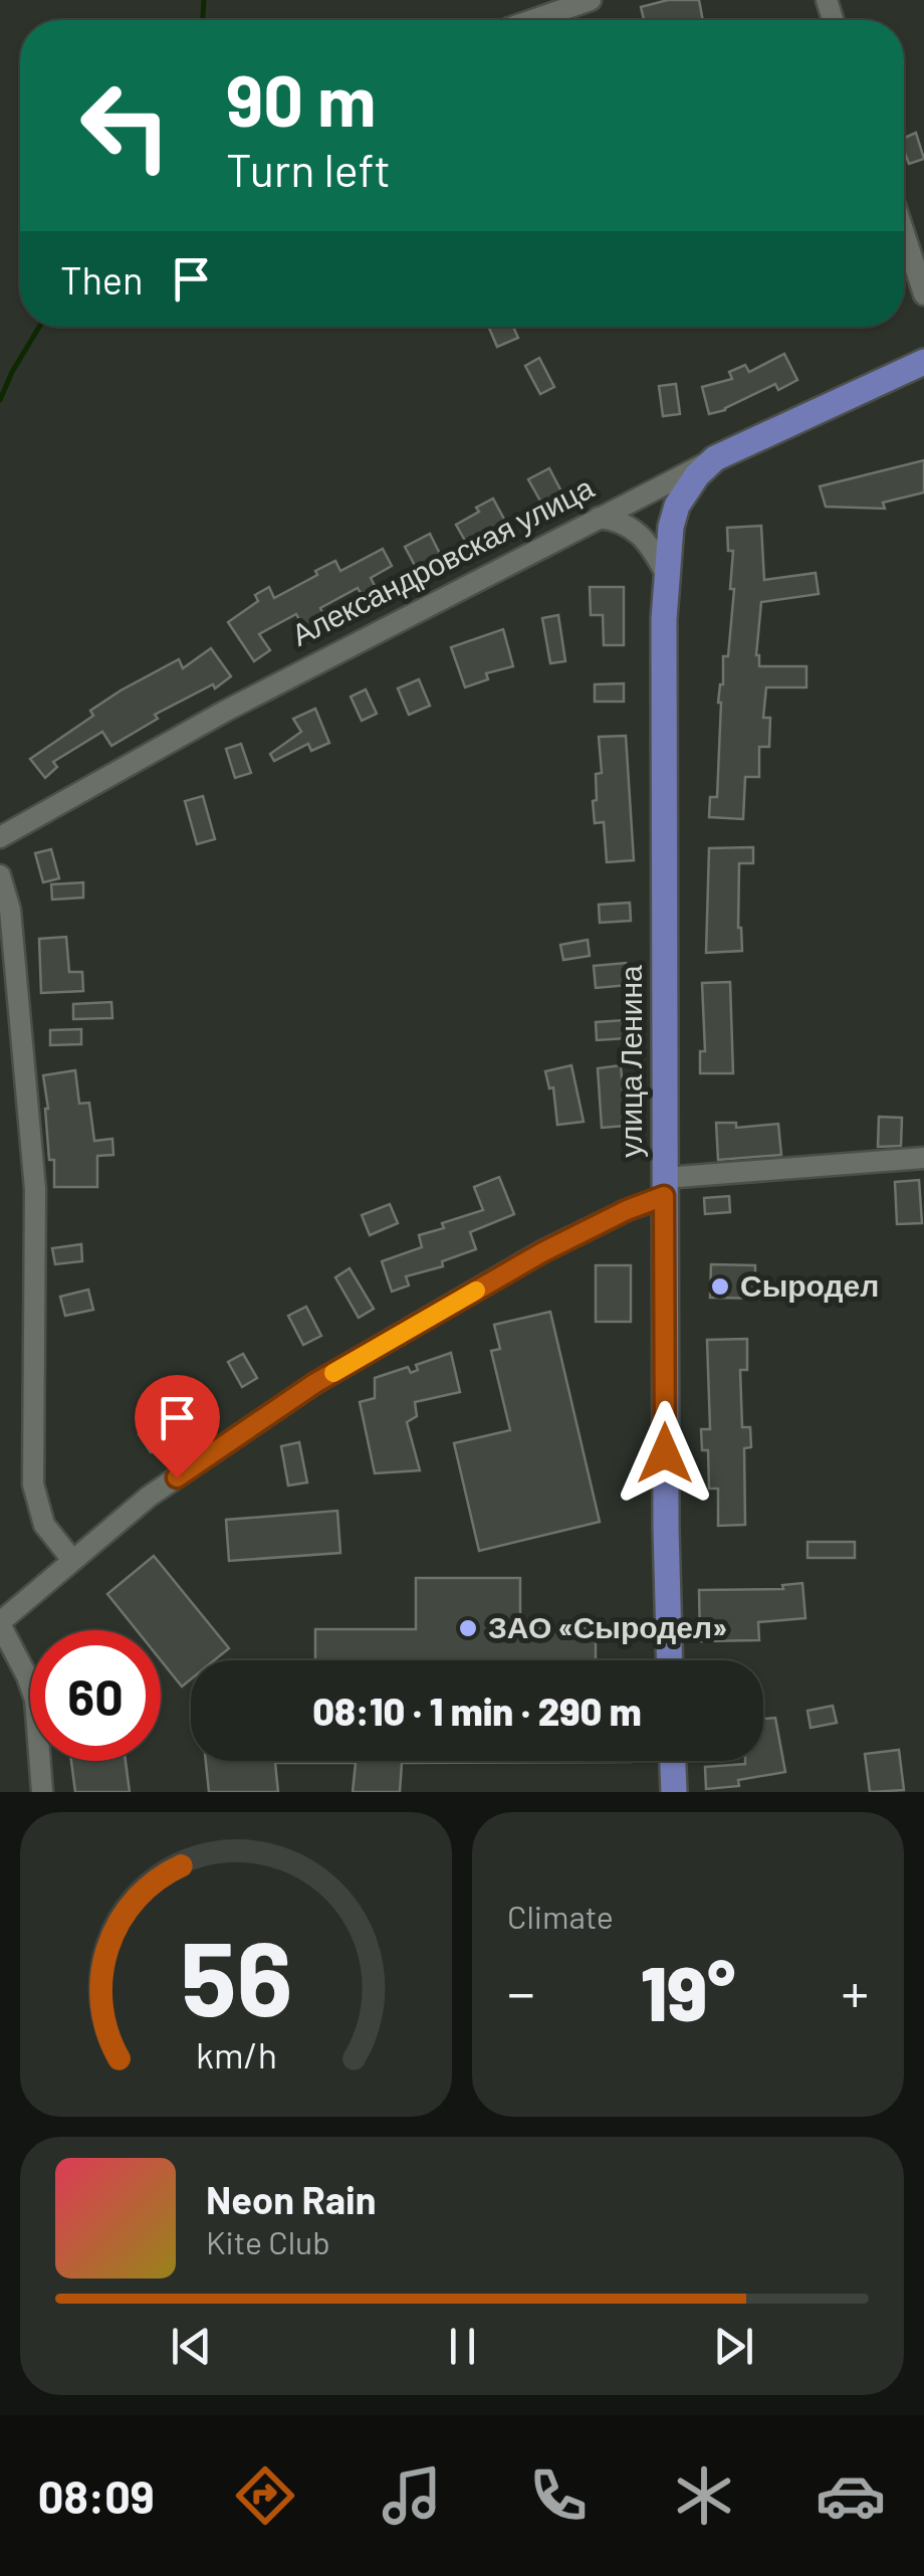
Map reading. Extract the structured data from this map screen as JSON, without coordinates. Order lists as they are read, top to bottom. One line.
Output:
{"streets":{"main road":["Александровская улица","улица Ленина"]},"crossings":[["Александровская улица","улица Ленина"]],"places":["Сыродел","ЗАО «Сыродел»"],"page":{"turn":["90 m","Turn left"],"then":"Then","limit":"60","trip":"08:10 · 1 min · 290 m","tile":"Climate","heat":["−","19°","+"],"song":["Neon Rain","Kite Club"],"tabs":"08:09","gauge":["56","km/h"]}}
